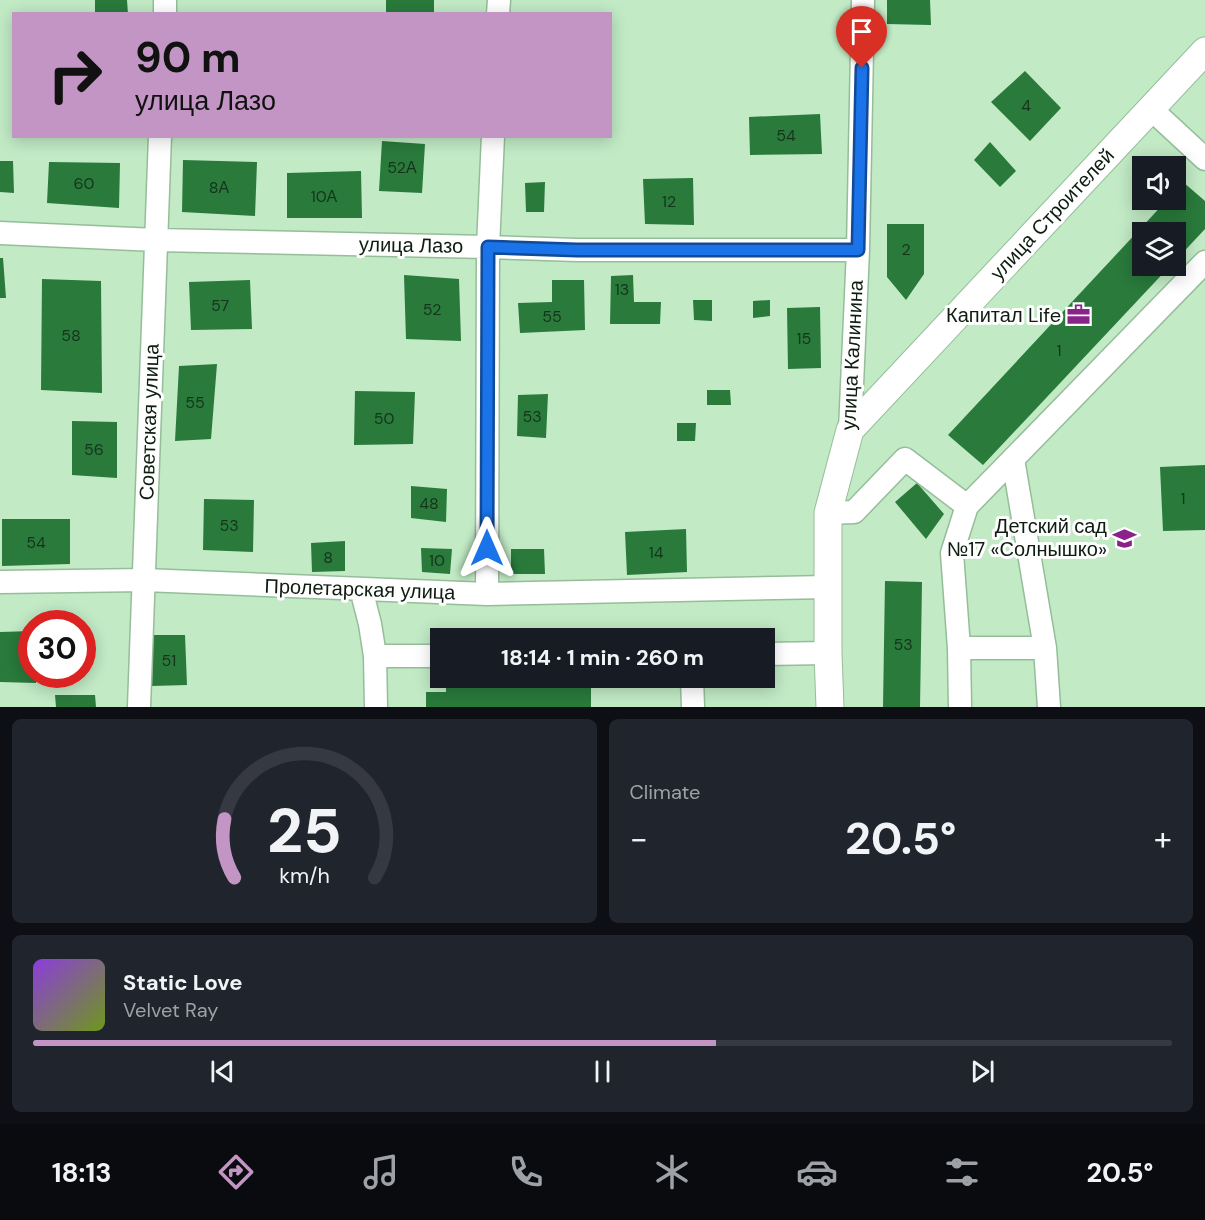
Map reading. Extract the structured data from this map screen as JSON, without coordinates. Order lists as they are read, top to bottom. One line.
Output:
{"streets":{"main road":["улица Строителей","улица Калинина"],"street":["улица Лазо","Советская улица","Пролетарская улица"]},"crossings":[["улица Строителей","улица Калинина"],["улица Лазо","улица Калинина"],["улица Лазо","Советская улица"],["улица Калинина","Пролетарская улица"],["Советская улица","Пролетарская улица"]],"places":{"office":["Капитал Life"],"school or university":["Детский сад №17 «Солнышко»"]},"house_numbers":["4","54","52А","60","8А","10А","12","2","13","57","52","55","58","15","1","55","53","50","56","1","48","53","54","14","8","10","53","51"],"page":{"turn":["90 m","улица Лазо"],"limit":"30","trip":"18:14 · 1 min · 260 m","tile":"Climate","heat":["−","20.5°","+"],"song":["Static Love","Velvet Ray"],"tabs":["18:13","20.5°"],"gauge":["25","km/h"]}}
